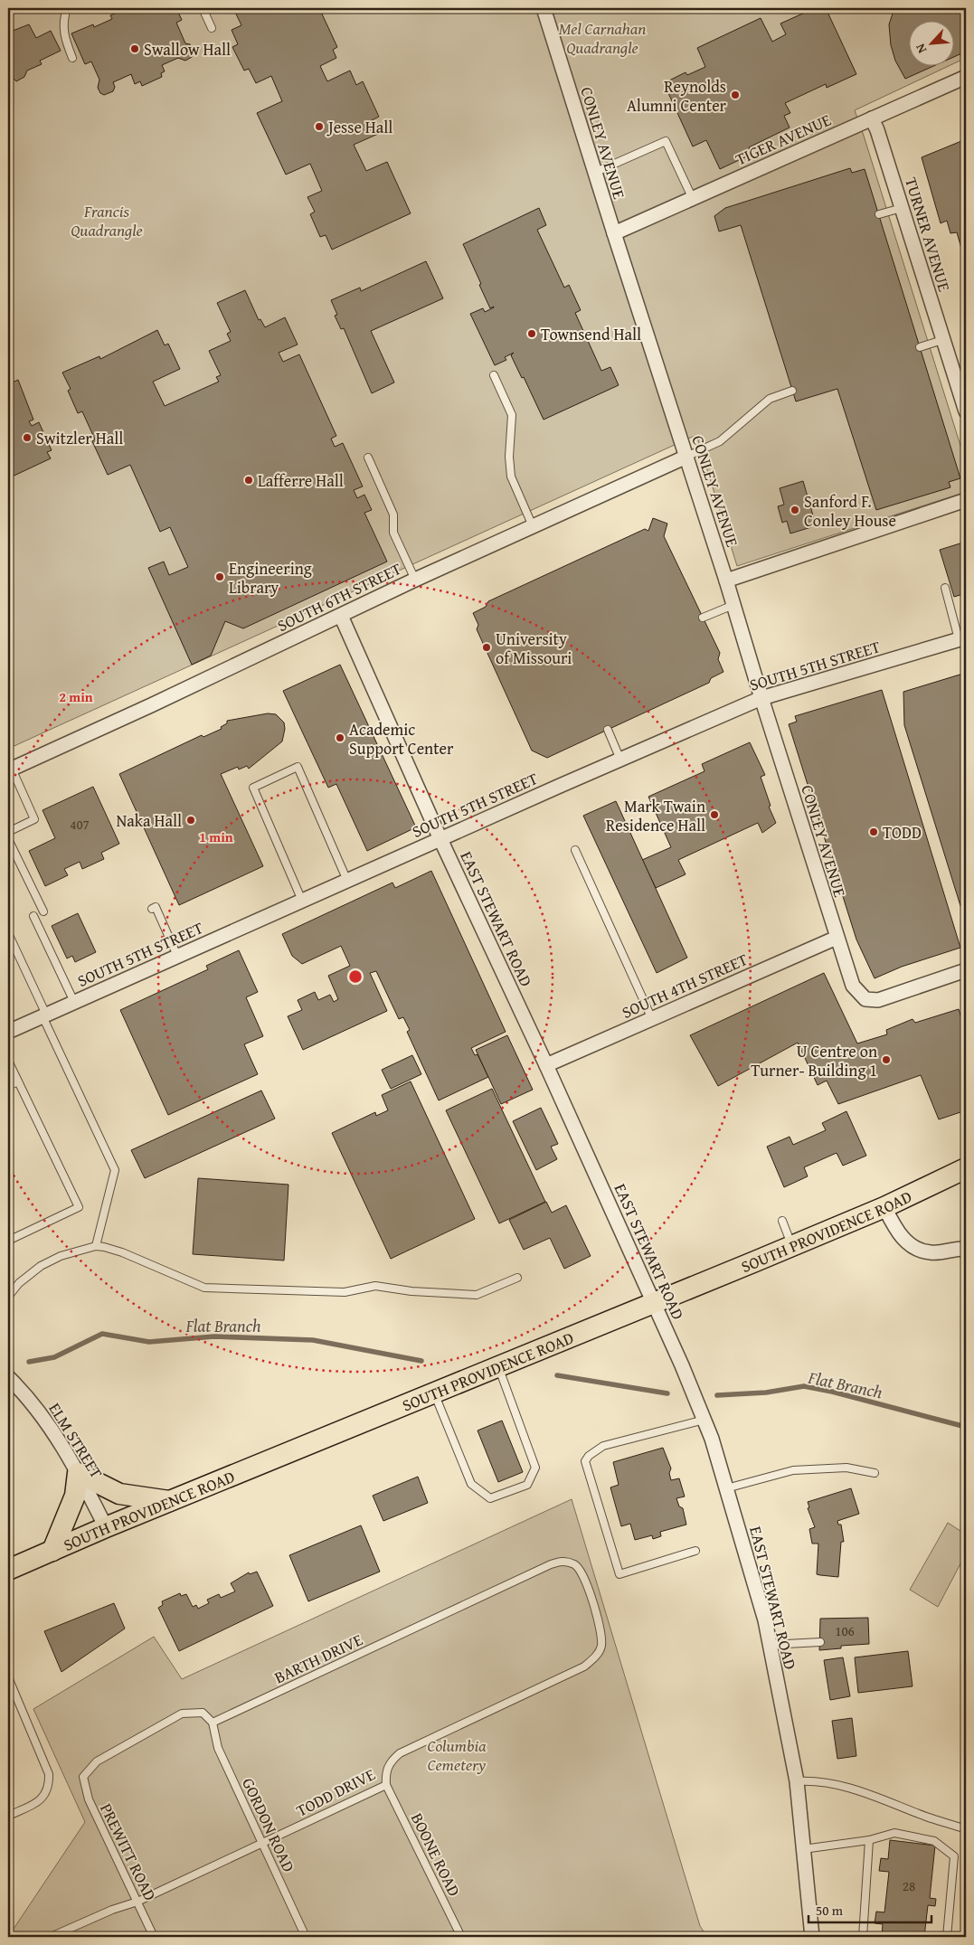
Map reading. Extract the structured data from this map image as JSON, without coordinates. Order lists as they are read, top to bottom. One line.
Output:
{"streets":{"main road":["SOUTH PROVIDENCE ROAD"],"street":["TIGER AVENUE","CONLEY AVENUE","TURNER AVENUE","SOUTH 6TH STREET","SOUTH 5TH STREET","EAST STEWART ROAD","SOUTH 4TH STREET","ELM STREET"],"lane":["BARTH DRIVE","TODD DRIVE","GORDON ROAD","PREWITT ROAD","BOONE ROAD"]},"crossings":[["TIGER AVENUE","CONLEY AVENUE"],["TIGER AVENUE","TURNER AVENUE"],["CONLEY AVENUE","SOUTH 6TH STREET"],["CONLEY AVENUE","SOUTH 5TH STREET"],["CONLEY AVENUE","SOUTH 4TH STREET"],["SOUTH 6TH STREET","EAST STEWART ROAD"],["SOUTH 5TH STREET","EAST STEWART ROAD"],["EAST STEWART ROAD","SOUTH 4TH STREET"],["EAST STEWART ROAD","SOUTH PROVIDENCE ROAD"],["SOUTH PROVIDENCE ROAD","ELM STREET"],["BARTH DRIVE","TODD DRIVE"],["BARTH DRIVE","GORDON ROAD"],["BARTH DRIVE","PREWITT ROAD"],["TODD DRIVE","GORDON ROAD"],["TODD DRIVE","PREWITT ROAD"],["TODD DRIVE","BOONE ROAD"],["GORDON ROAD","PREWITT ROAD"]],"water":["Flat Branch"],"parks":["Mel Carnahan Quadrangle","Francis Quadrangle","Columbia Cemetery"],"places":["Swallow Hall","Reynolds Alumni Center","Jesse Hall","Townsend Hall","Switzler Hall","Lafferre Hall","Sanford F. Conley House","Engineering Library","University of Missouri","Academic Support Center","Mark Twain Residence Hall","Naka Hall","TODD","U Centre on Turner- Building 1"],"house_numbers":["407","106","28"],"scale_bar":"50 m","north":"bottom left","rings":["2 min","1 min"]}
